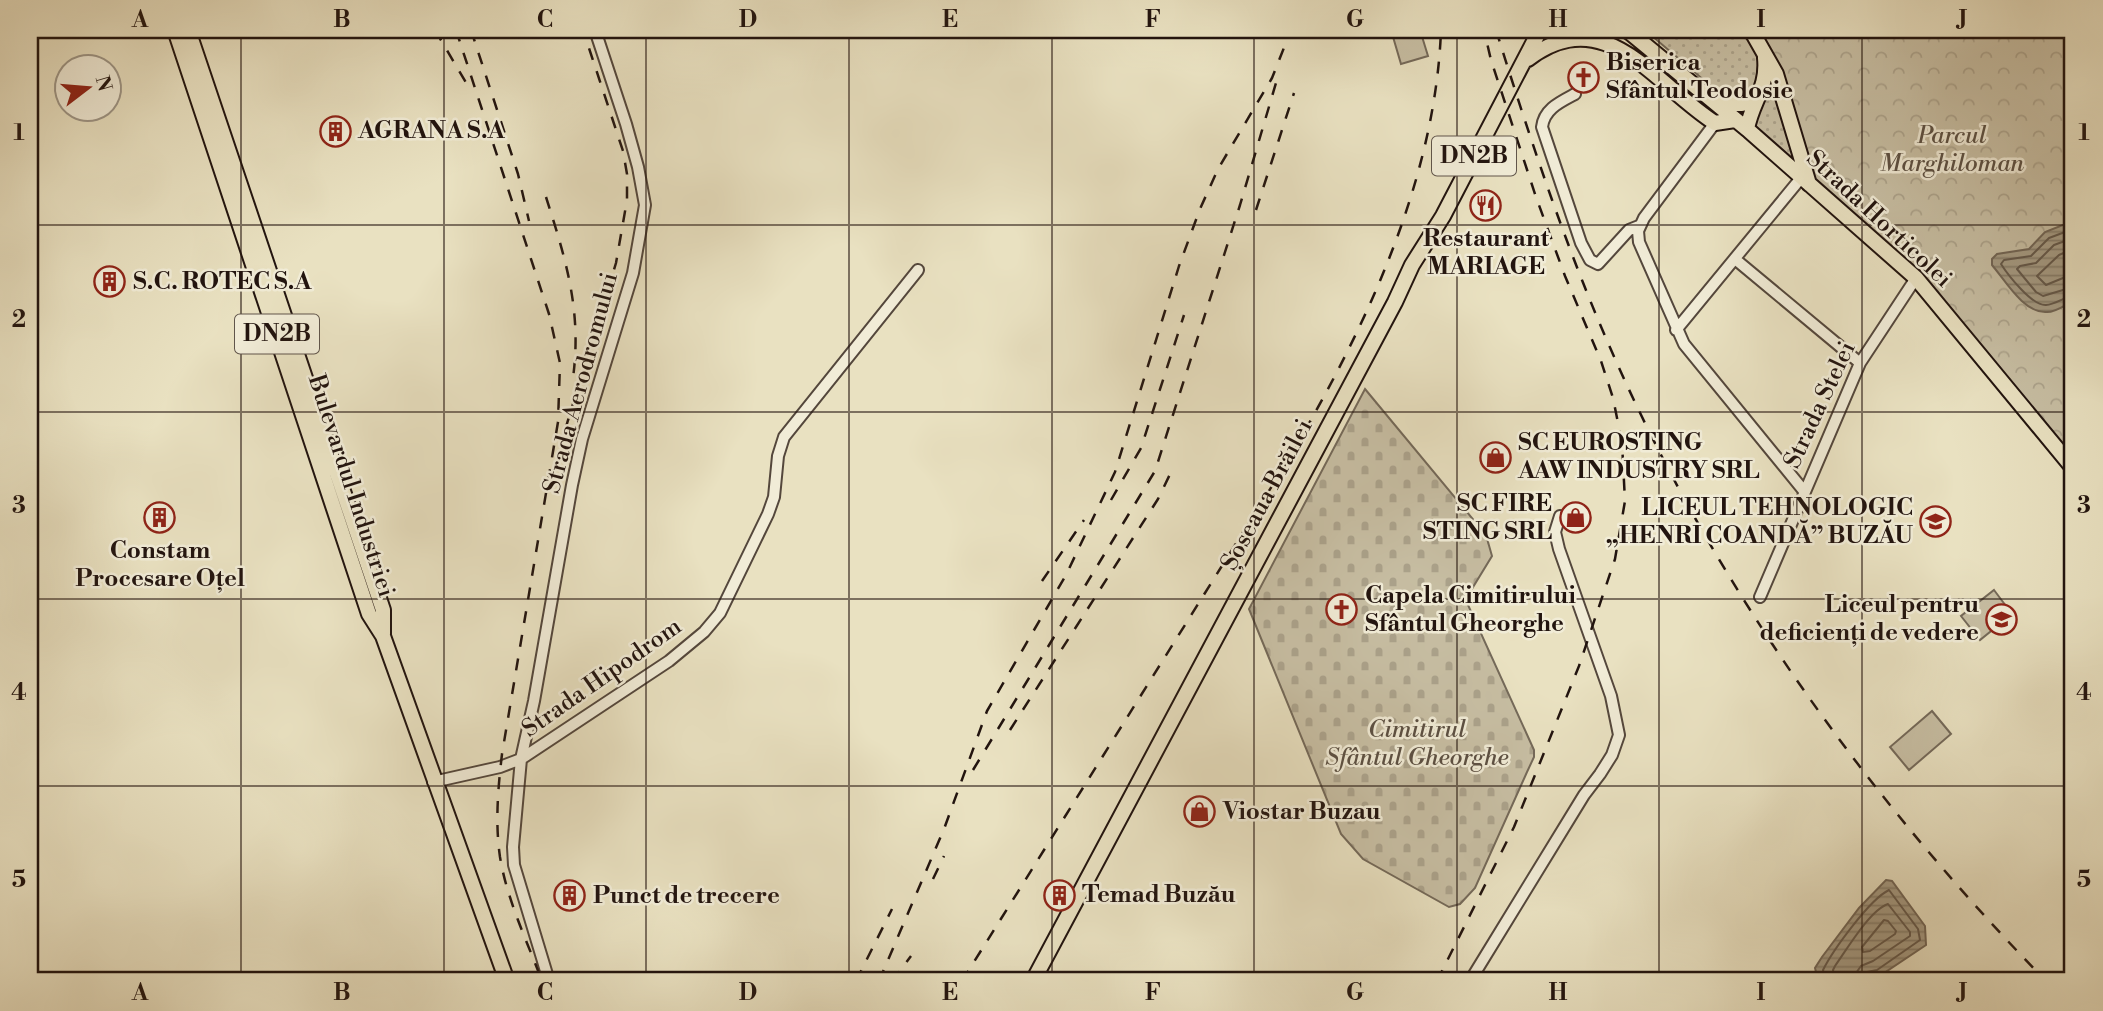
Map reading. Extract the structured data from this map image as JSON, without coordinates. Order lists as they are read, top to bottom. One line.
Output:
{"streets":{"main road":["DN2B","Strada Horticolei","Bulevardul Industriei","Șoseaua Brăilei"],"street":["Strada Aerodromului","Strada Stelei","Strada Hipodrom"]},"crossings":[["Strada Horticolei","Strada Stelei"],["Strada Aerodromului","Strada Hipodrom"],["Bulevardul Industriei","Strada Hipodrom"]],"parks":["Parcul Marghiloman","Cimitirul Sfântul Gheorghe"],"places":{"church":["Biserica Sfântul Teodosie","Capela Cimitirului Sfântul Gheorghe"],"building":["AGRANA S.A","S.C. ROTEC S.A","Constam Procesare Oțel","Temad Buzău","Punct de trecere"],"restaurant":["Restaurant MARIAGE"],"shop":["SC EUROSTING AAW INDUSTRY SRL","SC FIRE STING SRL","Viostar Buzau"],"school or university":["LICEUL TEHNOLOGIC „HENRI COANDĂ” BUZĂU","Liceul pentru deficienți de vedere"]},"north":"right","grid":{"columns":["A","B","C","D","E","F","G","H","I","J"],"rows":["1","2","3","4","5"]}}
